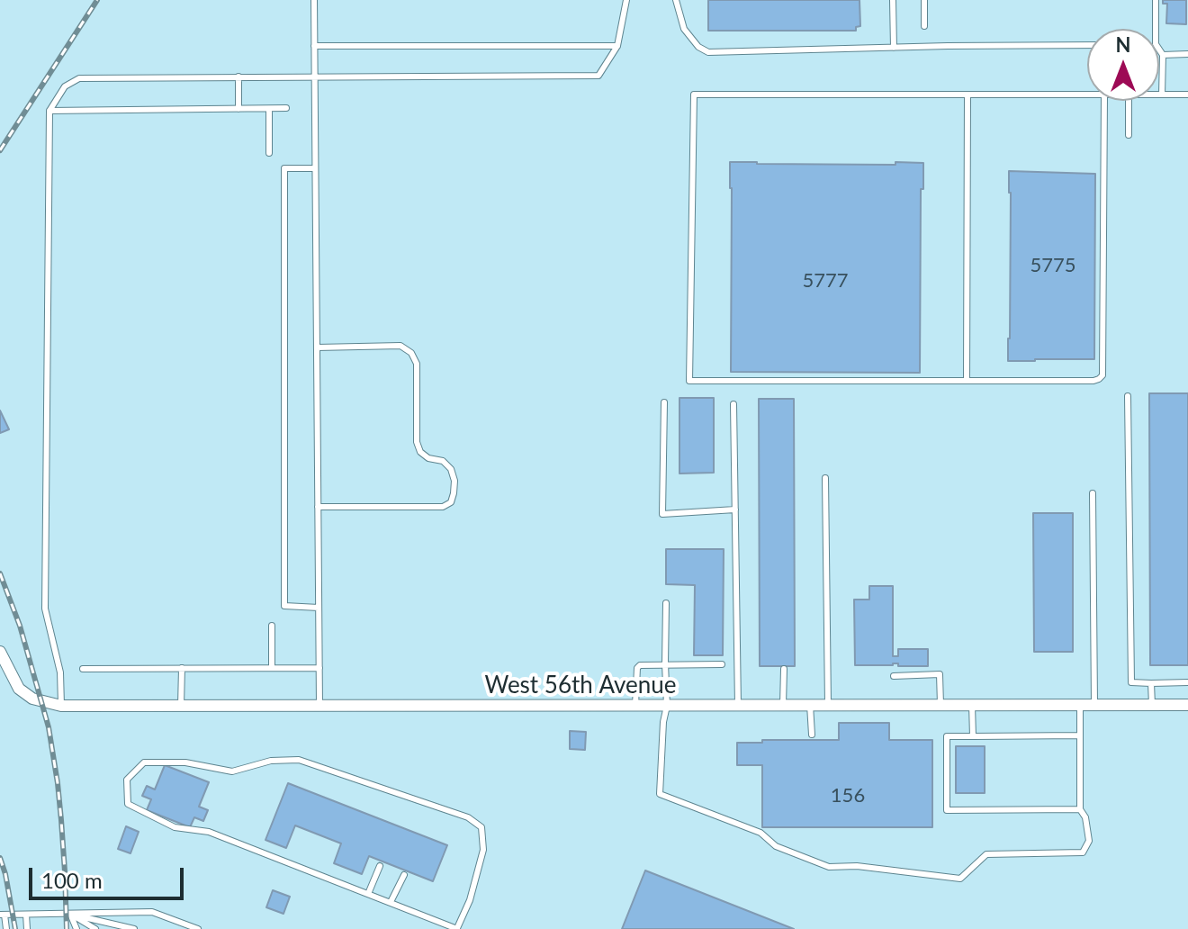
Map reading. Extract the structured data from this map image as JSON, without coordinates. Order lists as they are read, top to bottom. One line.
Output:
{"streets":{"street":["West 56th Avenue"]},"house_numbers":["5775","5777","156"],"scale_bar":"100 m","north":"top"}
